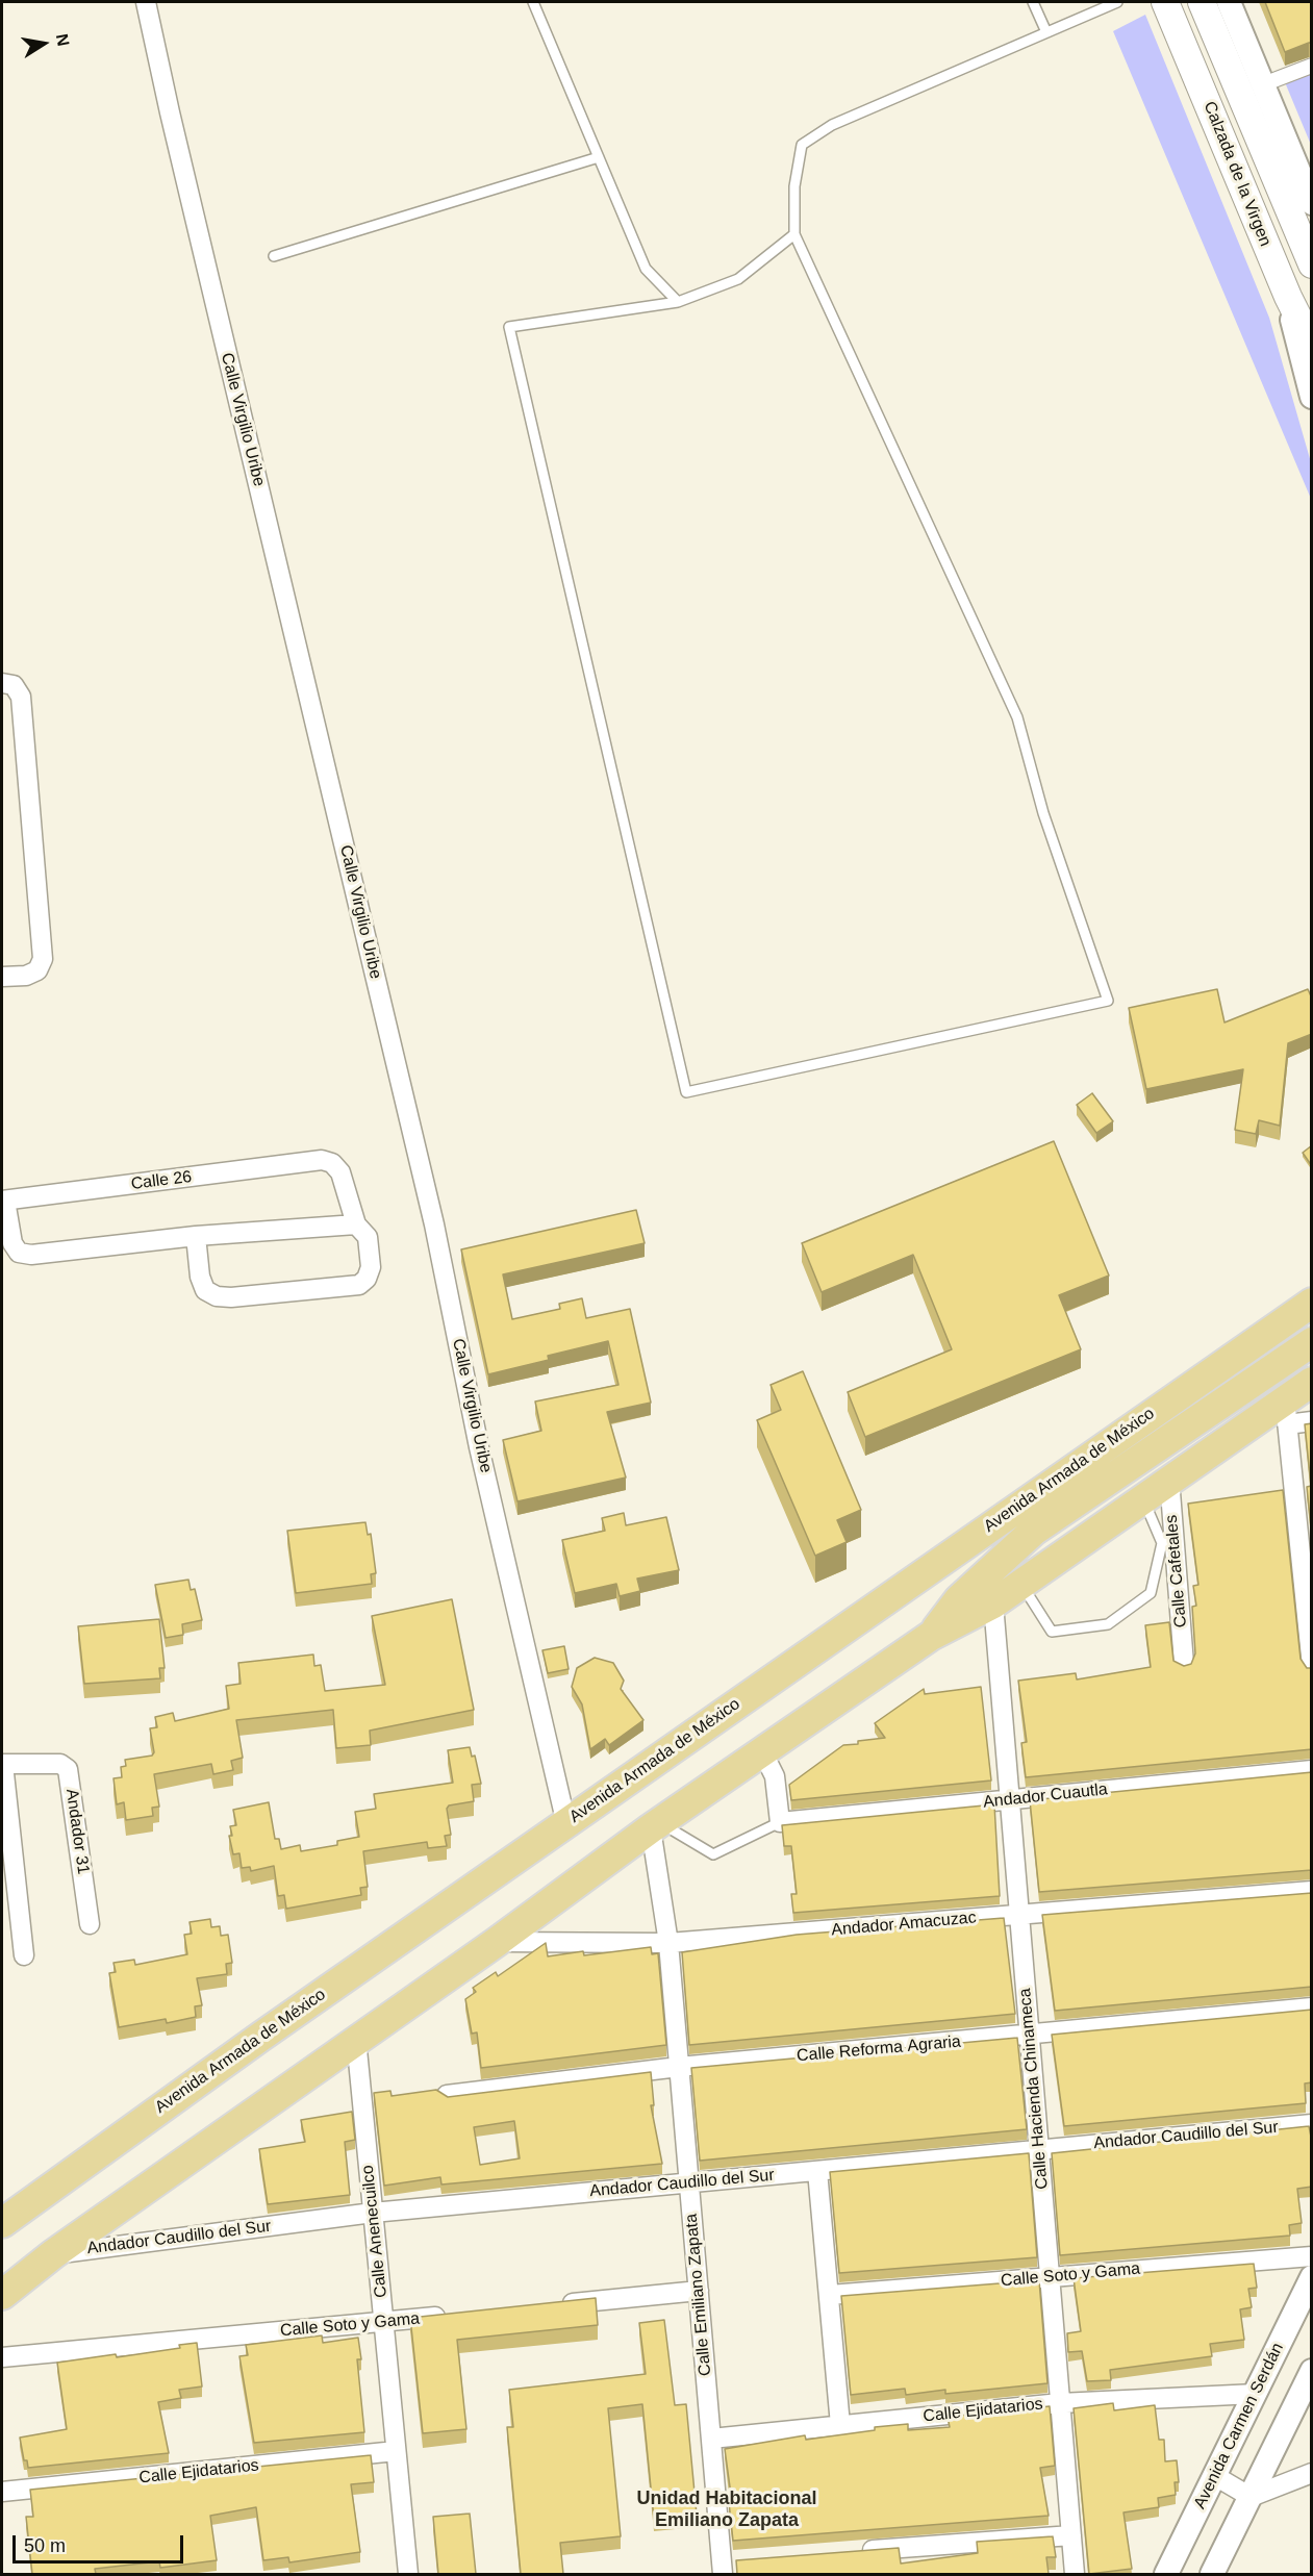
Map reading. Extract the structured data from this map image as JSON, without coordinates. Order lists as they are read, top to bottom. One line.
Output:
{"streets":{"main road":["Calzada de la Virgen","Avenida Armada de México"],"street":["Calle Virgilio Uribe","Calle 26","Calle Cafetales","Andador Cuautla","Andador 31","Andador Amacuzac","Calle Reforma Agraria","Calle Hacienda Chinameca","Andador Caudillo del Sur","Calle Anenecuilco","Calle Soto y Gama","Calle Emiliano Zapata","Calle Ejidatarios","Avenida Carmen Serdán"]},"crossings":[["Calle Virgilio Uribe","Avenida Armada de México"],["Andador Cuautla","Calle Hacienda Chinameca"],["Andador Cuautla","Calle Emiliano Zapata"],["Andador Amacuzac","Calle Hacienda Chinameca"],["Andador Amacuzac","Calle Emiliano Zapata"],["Calle Reforma Agraria","Calle Hacienda Chinameca"],["Calle Reforma Agraria","Calle Emiliano Zapata"],["Calle Hacienda Chinameca","Andador Caudillo del Sur"],["Calle Hacienda Chinameca","Calle Soto y Gama"],["Calle Hacienda Chinameca","Calle Ejidatarios"],["Andador Caudillo del Sur","Calle Anenecuilco"],["Andador Caudillo del Sur","Calle Emiliano Zapata"],["Calle Anenecuilco","Calle Soto y Gama"],["Calle Anenecuilco","Calle Ejidatarios"],["Calle Emiliano Zapata","Calle Ejidatarios"],["Calle Ejidatarios","Avenida Carmen Serdán"]],"districts":["Unidad Habitacional Emiliano Zapata"],"scale_bar":"50 m","north":"right"}
